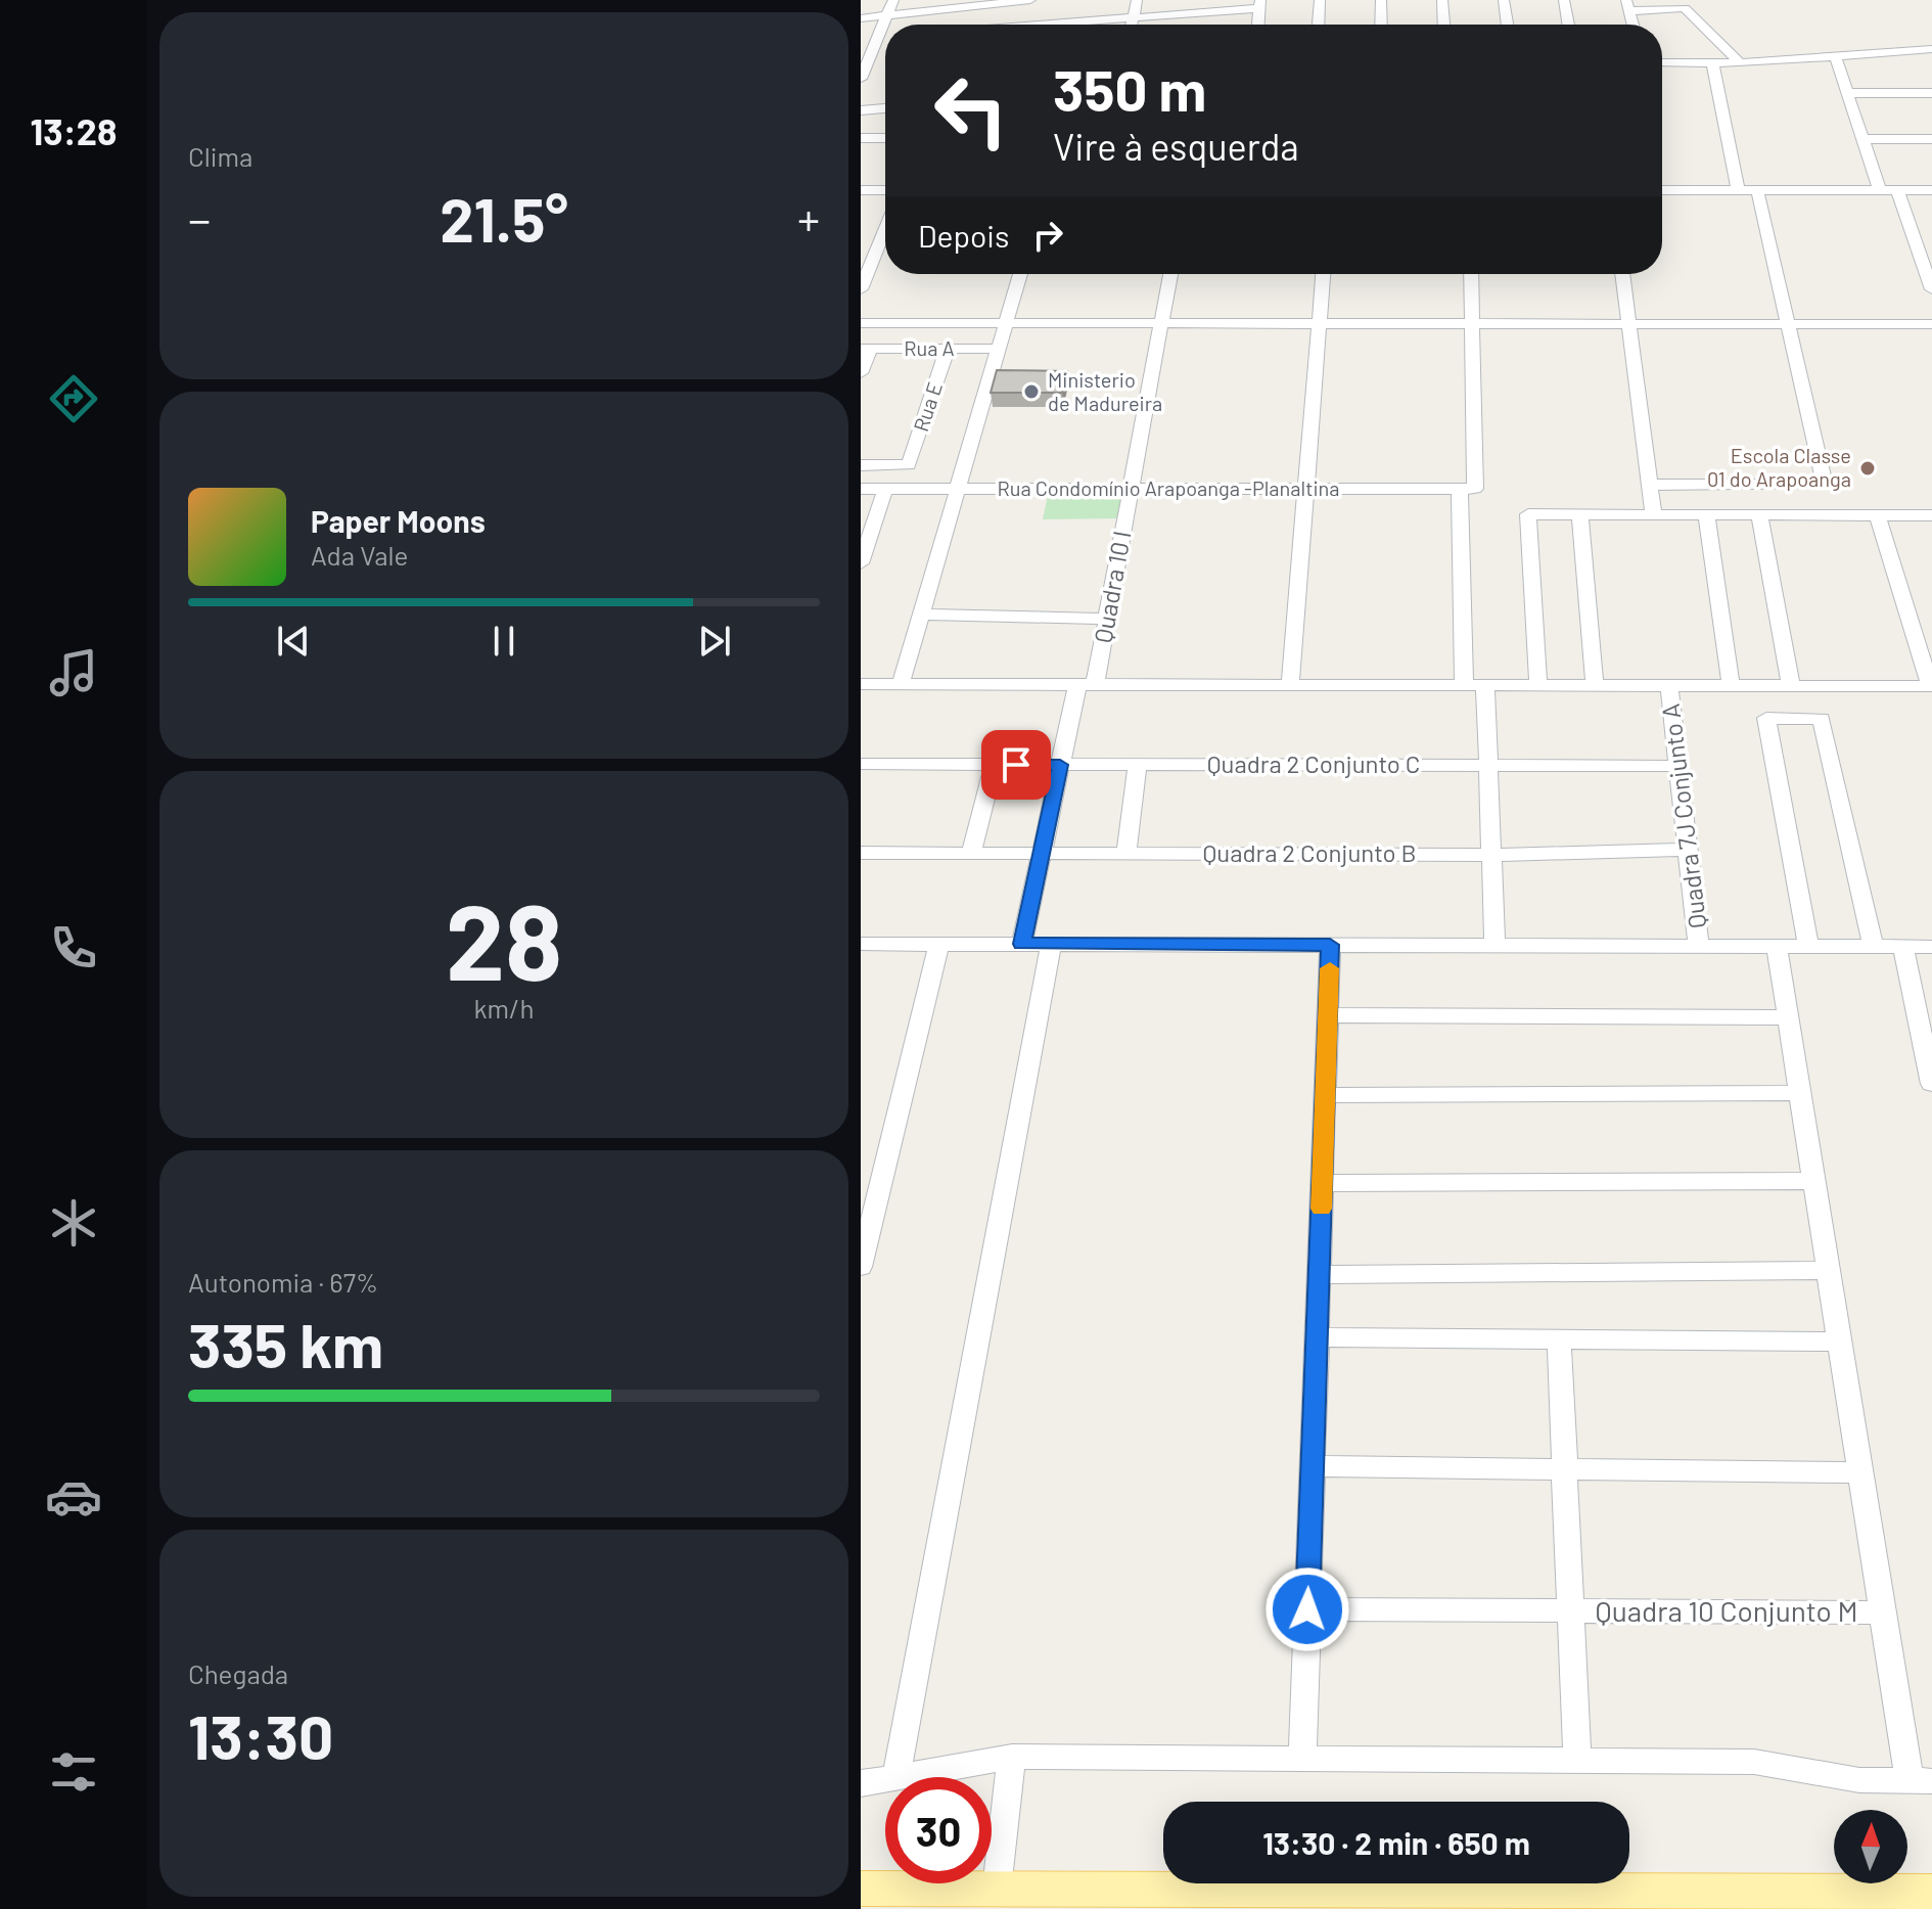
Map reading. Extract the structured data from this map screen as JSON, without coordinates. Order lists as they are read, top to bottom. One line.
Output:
{"streets":{"street":["Rua A","Rua E","Rua Condomínio Arapoanga -Planaltina","Quadra 10 I","Quadra 2 Conjunto C","Quadra 7J Conjunto A","Quadra 2 Conjunto B","Quadra 10 Conjunto M"]},"crossings":[["Rua A","Rua E"],["Rua Condomínio Arapoanga -Planaltina","Quadra 10 I"],["Quadra 10 I","Quadra 2 Conjunto C"],["Quadra 10 I","Quadra 2 Conjunto B"],["Quadra 2 Conjunto C","Quadra 7J Conjunto A"],["Quadra 7J Conjunto A","Quadra 2 Conjunto B"]],"places":["Ministerio de Madureira","Escola Classe 01 do Arapoanga"],"north":"top","page":{"tabs":"13:28","tile":["Clima",["28","km/h"],["Autonomia · 67%","335 km"],["Chegada","13:30"]],"turn":["350 m","Vire à esquerda"],"heat":["−","21.5°","+"],"then":"Depois","song":["Paper Moons","Ada Vale"],"limit":"30","trip":"13:30 · 2 min · 650 m"}}
